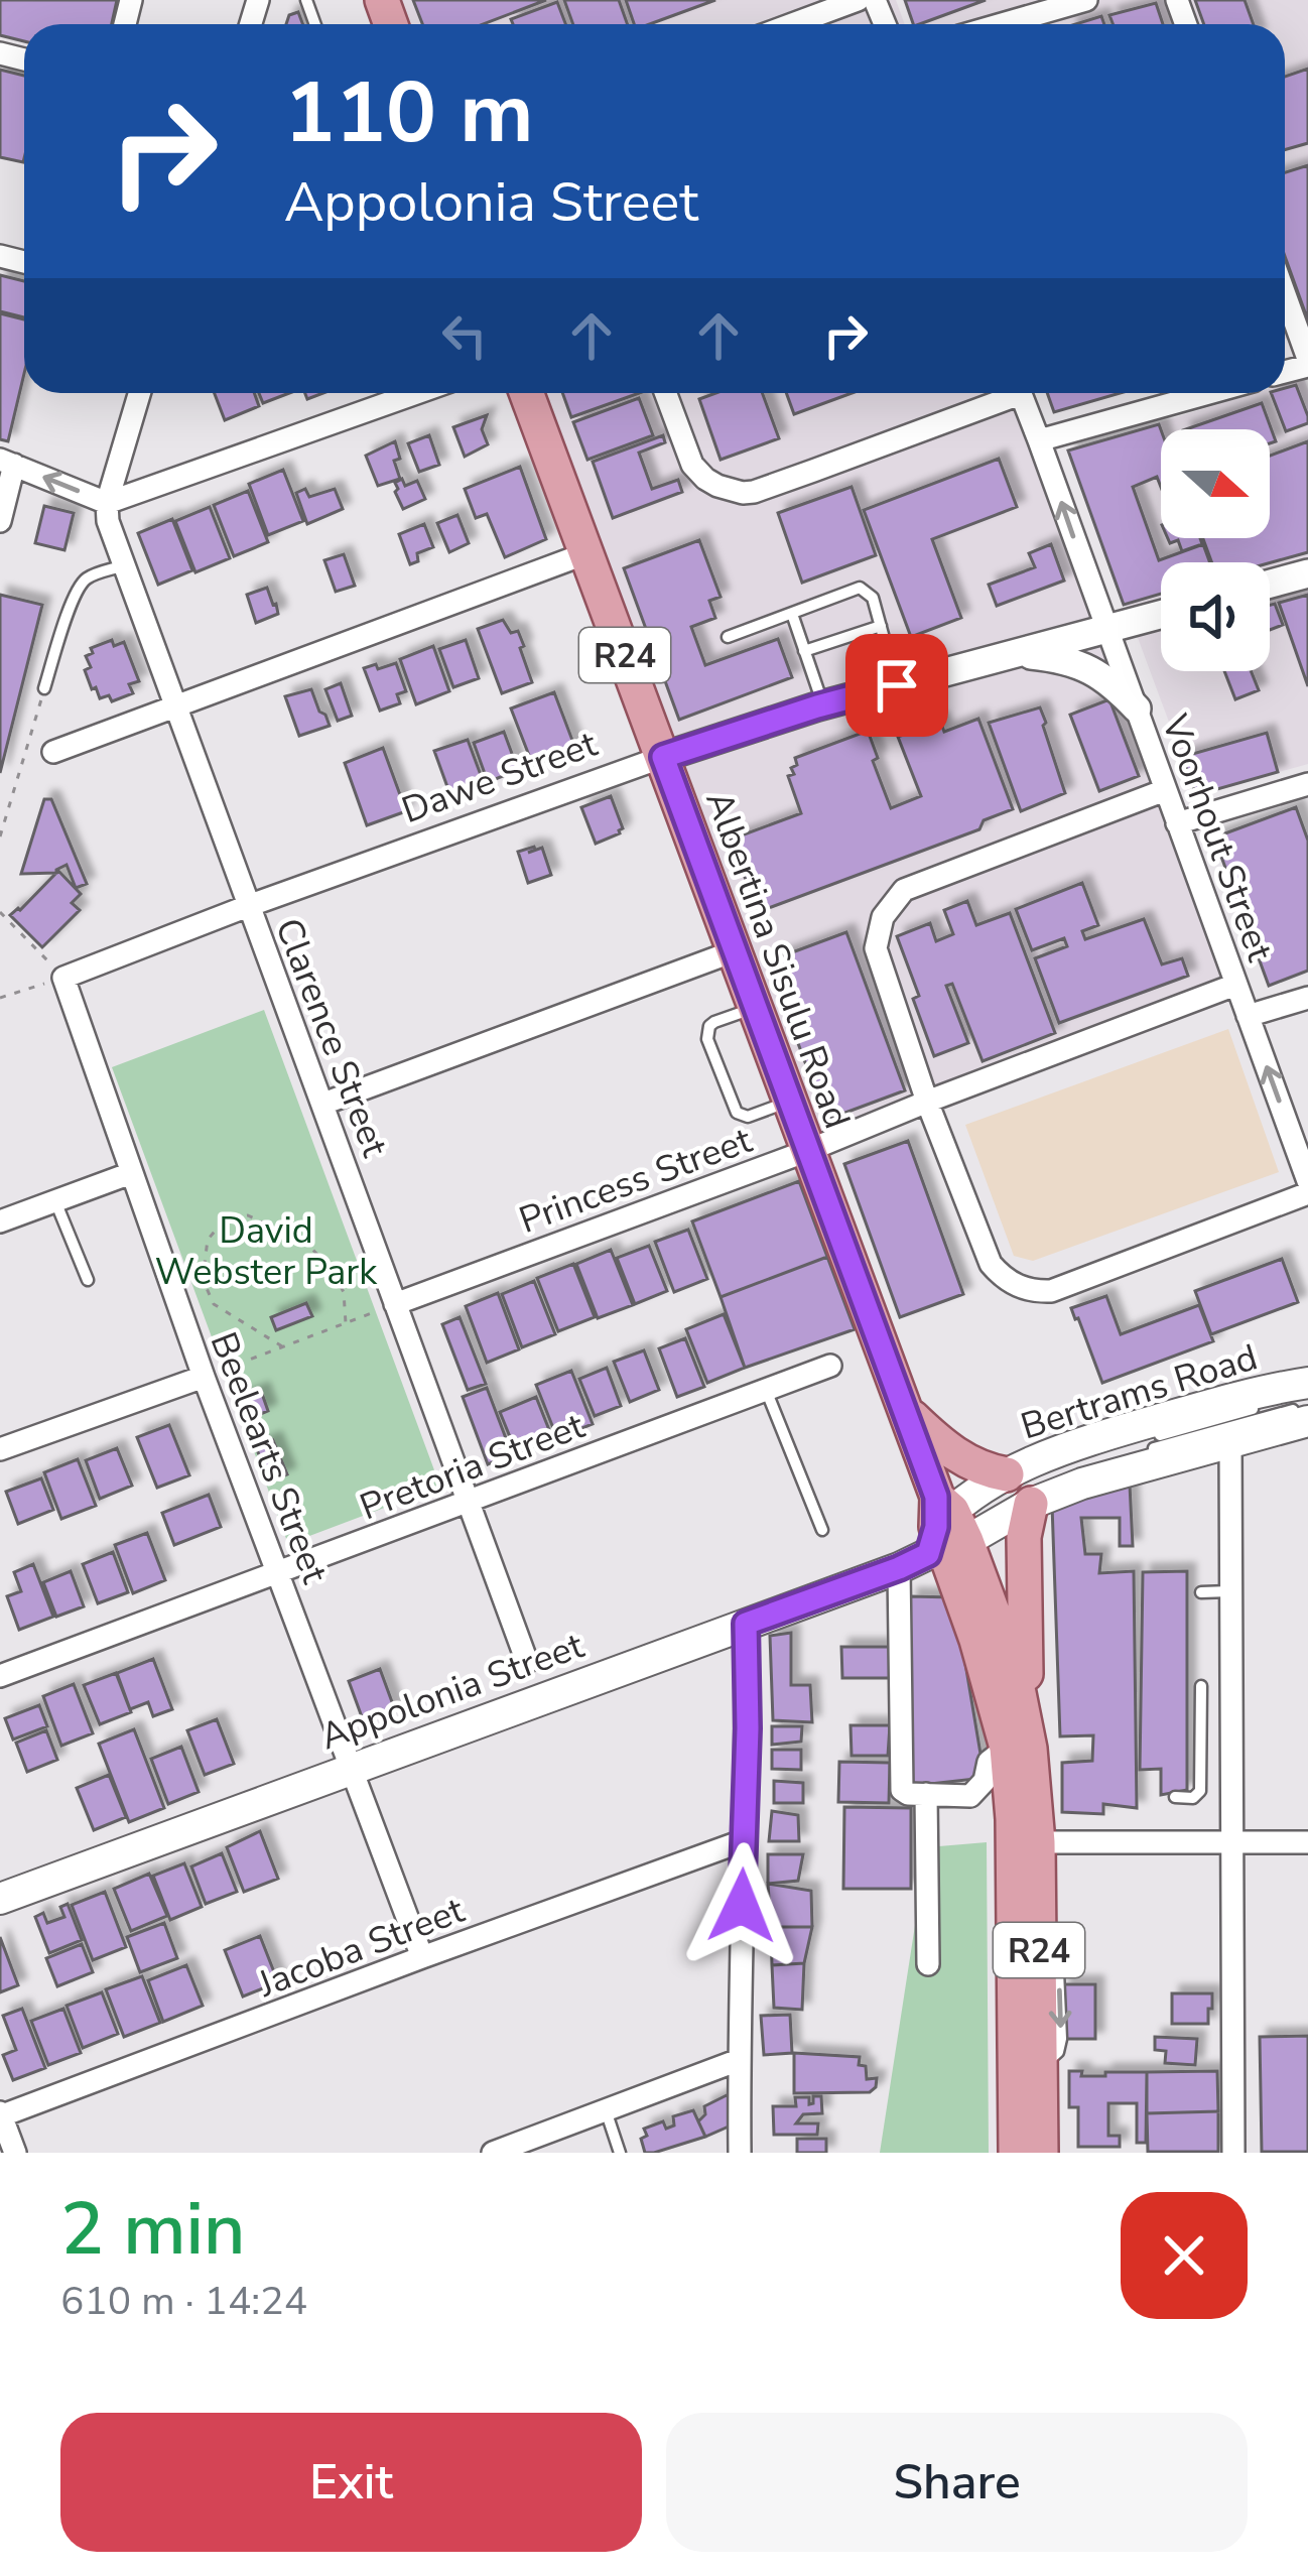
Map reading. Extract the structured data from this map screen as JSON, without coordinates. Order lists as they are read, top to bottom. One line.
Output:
{"streets":{"main road":["R24","Albertina Sisulu Road","Bertrams Road","Appolonia Street"],"street":["Dawe Street","Voorhout Street","Clarence Street","Princess Street","Beelearts Street","Pretoria Street","Jacoba Street"]},"crossings":[["Dawe Street","Voorhout Street"],["Dawe Street","Albertina Sisulu Road"],["Dawe Street","Clarence Street"],["Dawe Street","Beelearts Street"],["Voorhout Street","Princess Street"],["Albertina Sisulu Road","Princess Street"],["Albertina Sisulu Road","Bertrams Road"],["Albertina Sisulu Road","Appolonia Street"],["Clarence Street","Princess Street"],["Clarence Street","Pretoria Street"],["Bertrams Road","Appolonia Street"],["Beelearts Street","Pretoria Street"],["Beelearts Street","Appolonia Street"],["Beelearts Street","Jacoba Street"]],"one_way":["Voorhout Street"],"parks":["David Webster Park"],"north":"right","page":{"turn":["110 m","Appolonia Street"],"heading":["2 min","610 m · 14:24"],"buttons":["Exit","Share"]}}
